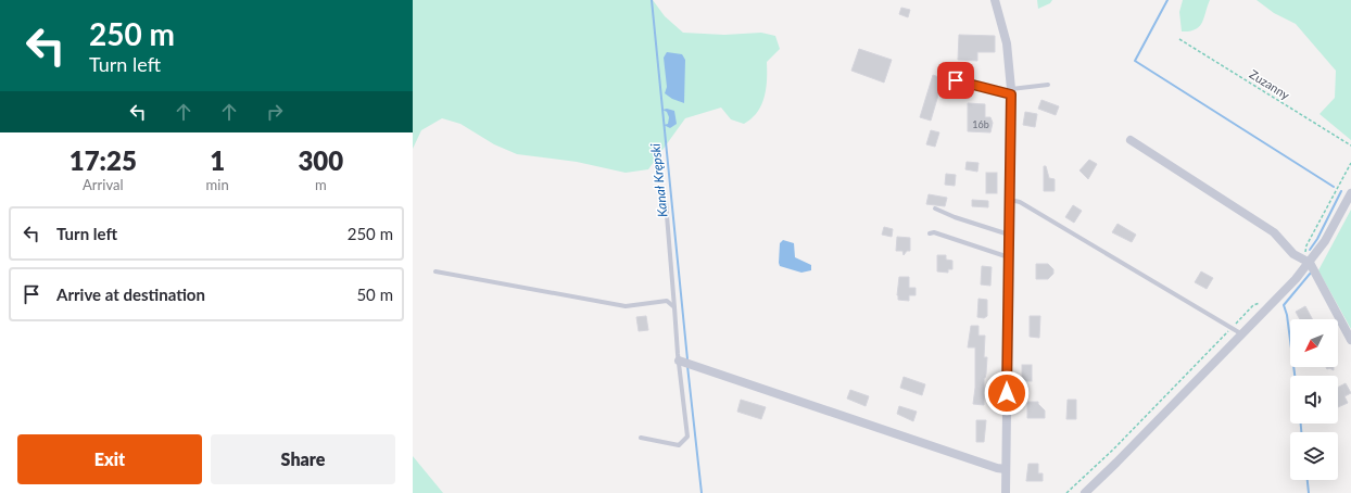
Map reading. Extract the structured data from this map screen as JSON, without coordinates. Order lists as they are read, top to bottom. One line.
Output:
{"streets":{"path":["Zuzanny"]},"water":["Kanał Krępski"],"house_numbers":["16b"],"north":"bottom left","page":{"turn":["250 m","Turn left"],"eta":["17:25","Arrival","1","min","300","m"],"list":[{"name":"Turn left","value":"250 m"},{"name":"Arrive at destination","value":"50 m"}],"buttons":["Exit","Share"]}}
